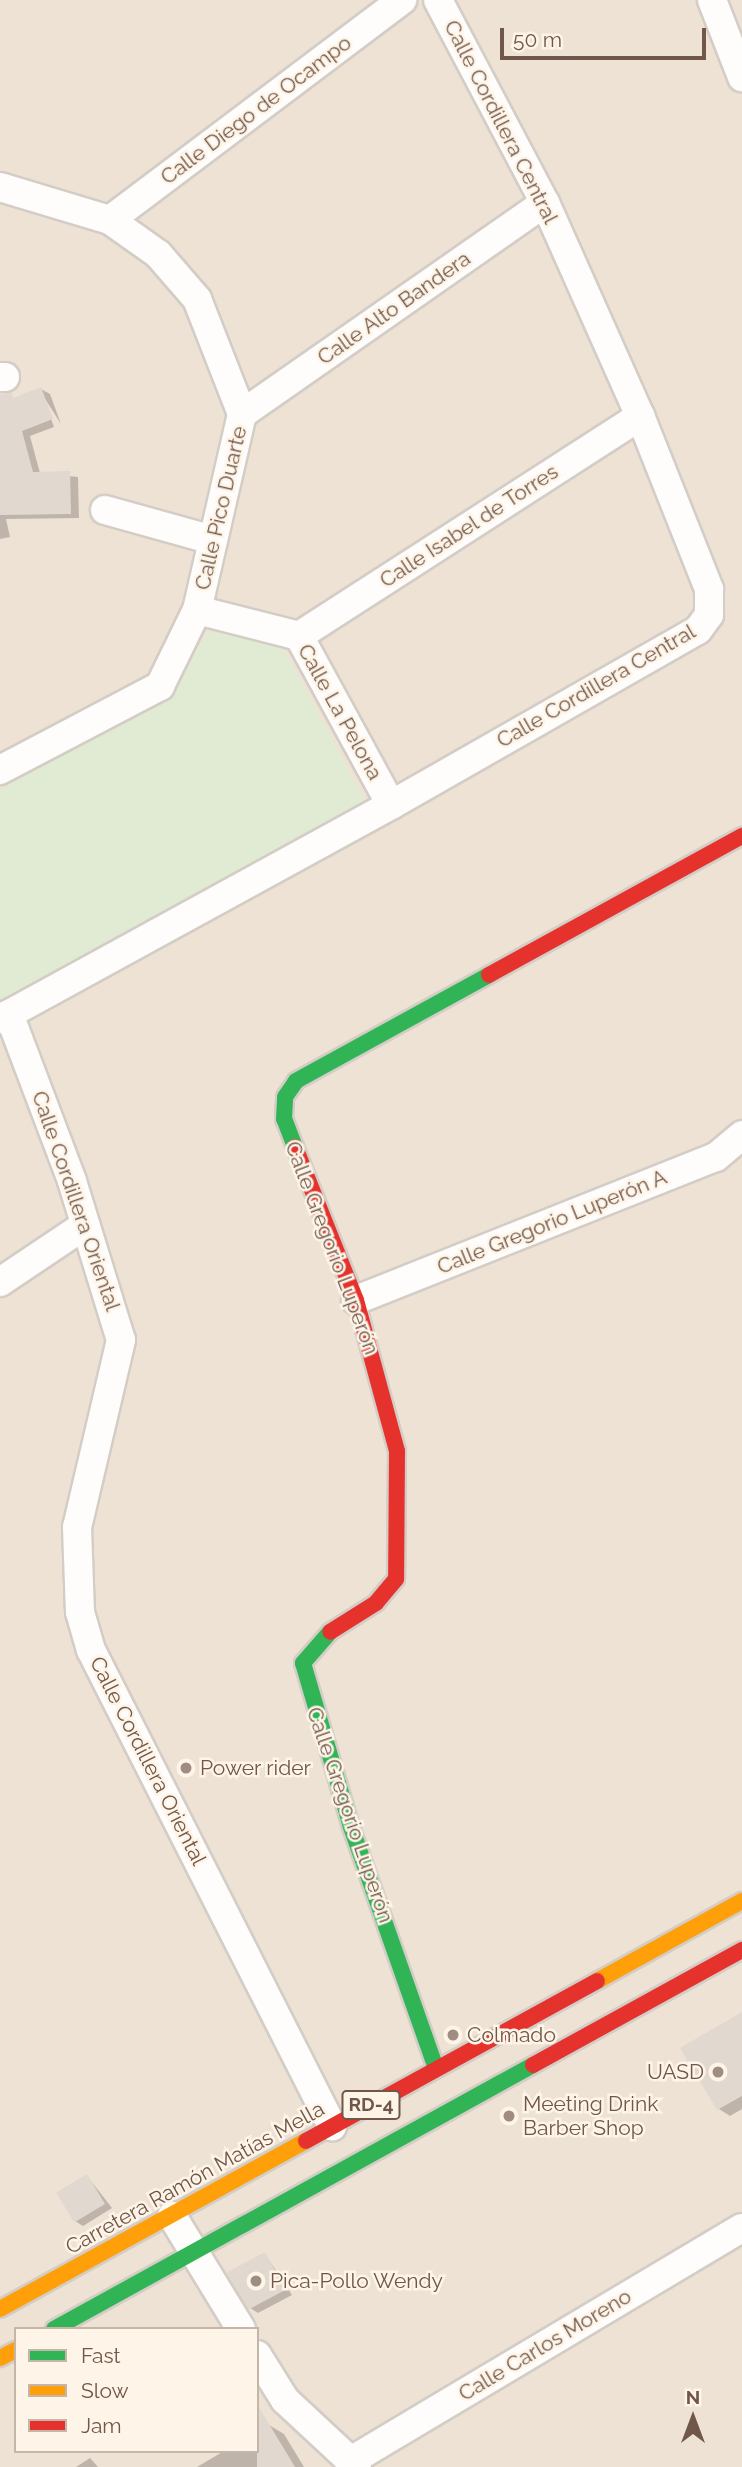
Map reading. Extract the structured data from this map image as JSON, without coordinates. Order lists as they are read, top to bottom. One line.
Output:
{"streets":{"main road":["Calle Gregorio Luperón","RD-4","Carretera Ramón Matías Mella"],"street":["Calle Diego de Ocampo","Calle Cordillera Central","Calle Alto Bandera","Calle Pico Duarte","Calle Isabel de Torres","Calle La Pelona","Calle Cordillera Oriental","Calle Gregorio Luperón A","Calle Carlos Moreno"]},"crossings":[["Calle Diego de Ocampo","Calle Pico Duarte"],["Calle Cordillera Central","Calle Alto Bandera"],["Calle Cordillera Central","Calle Isabel de Torres"],["Calle Cordillera Central","Calle La Pelona"],["Calle Cordillera Central","Calle Cordillera Oriental"],["Calle Alto Bandera","Calle Pico Duarte"],["Calle Pico Duarte","Calle La Pelona"],["Calle Isabel de Torres","Calle La Pelona"],["Calle Cordillera Oriental","Carretera Ramón Matías Mella"],["Calle Gregorio Luperón A","Calle Gregorio Luperón"],["Calle Gregorio Luperón","Carretera Ramón Matías Mella"]],"places":["Power rider","Colmado","UASD","Meeting Drink Barber Shop","Pica-Pollo Wendy"],"legend":["Fast","Slow","Jam"],"scale_bar":"50 m","north":"top"}
